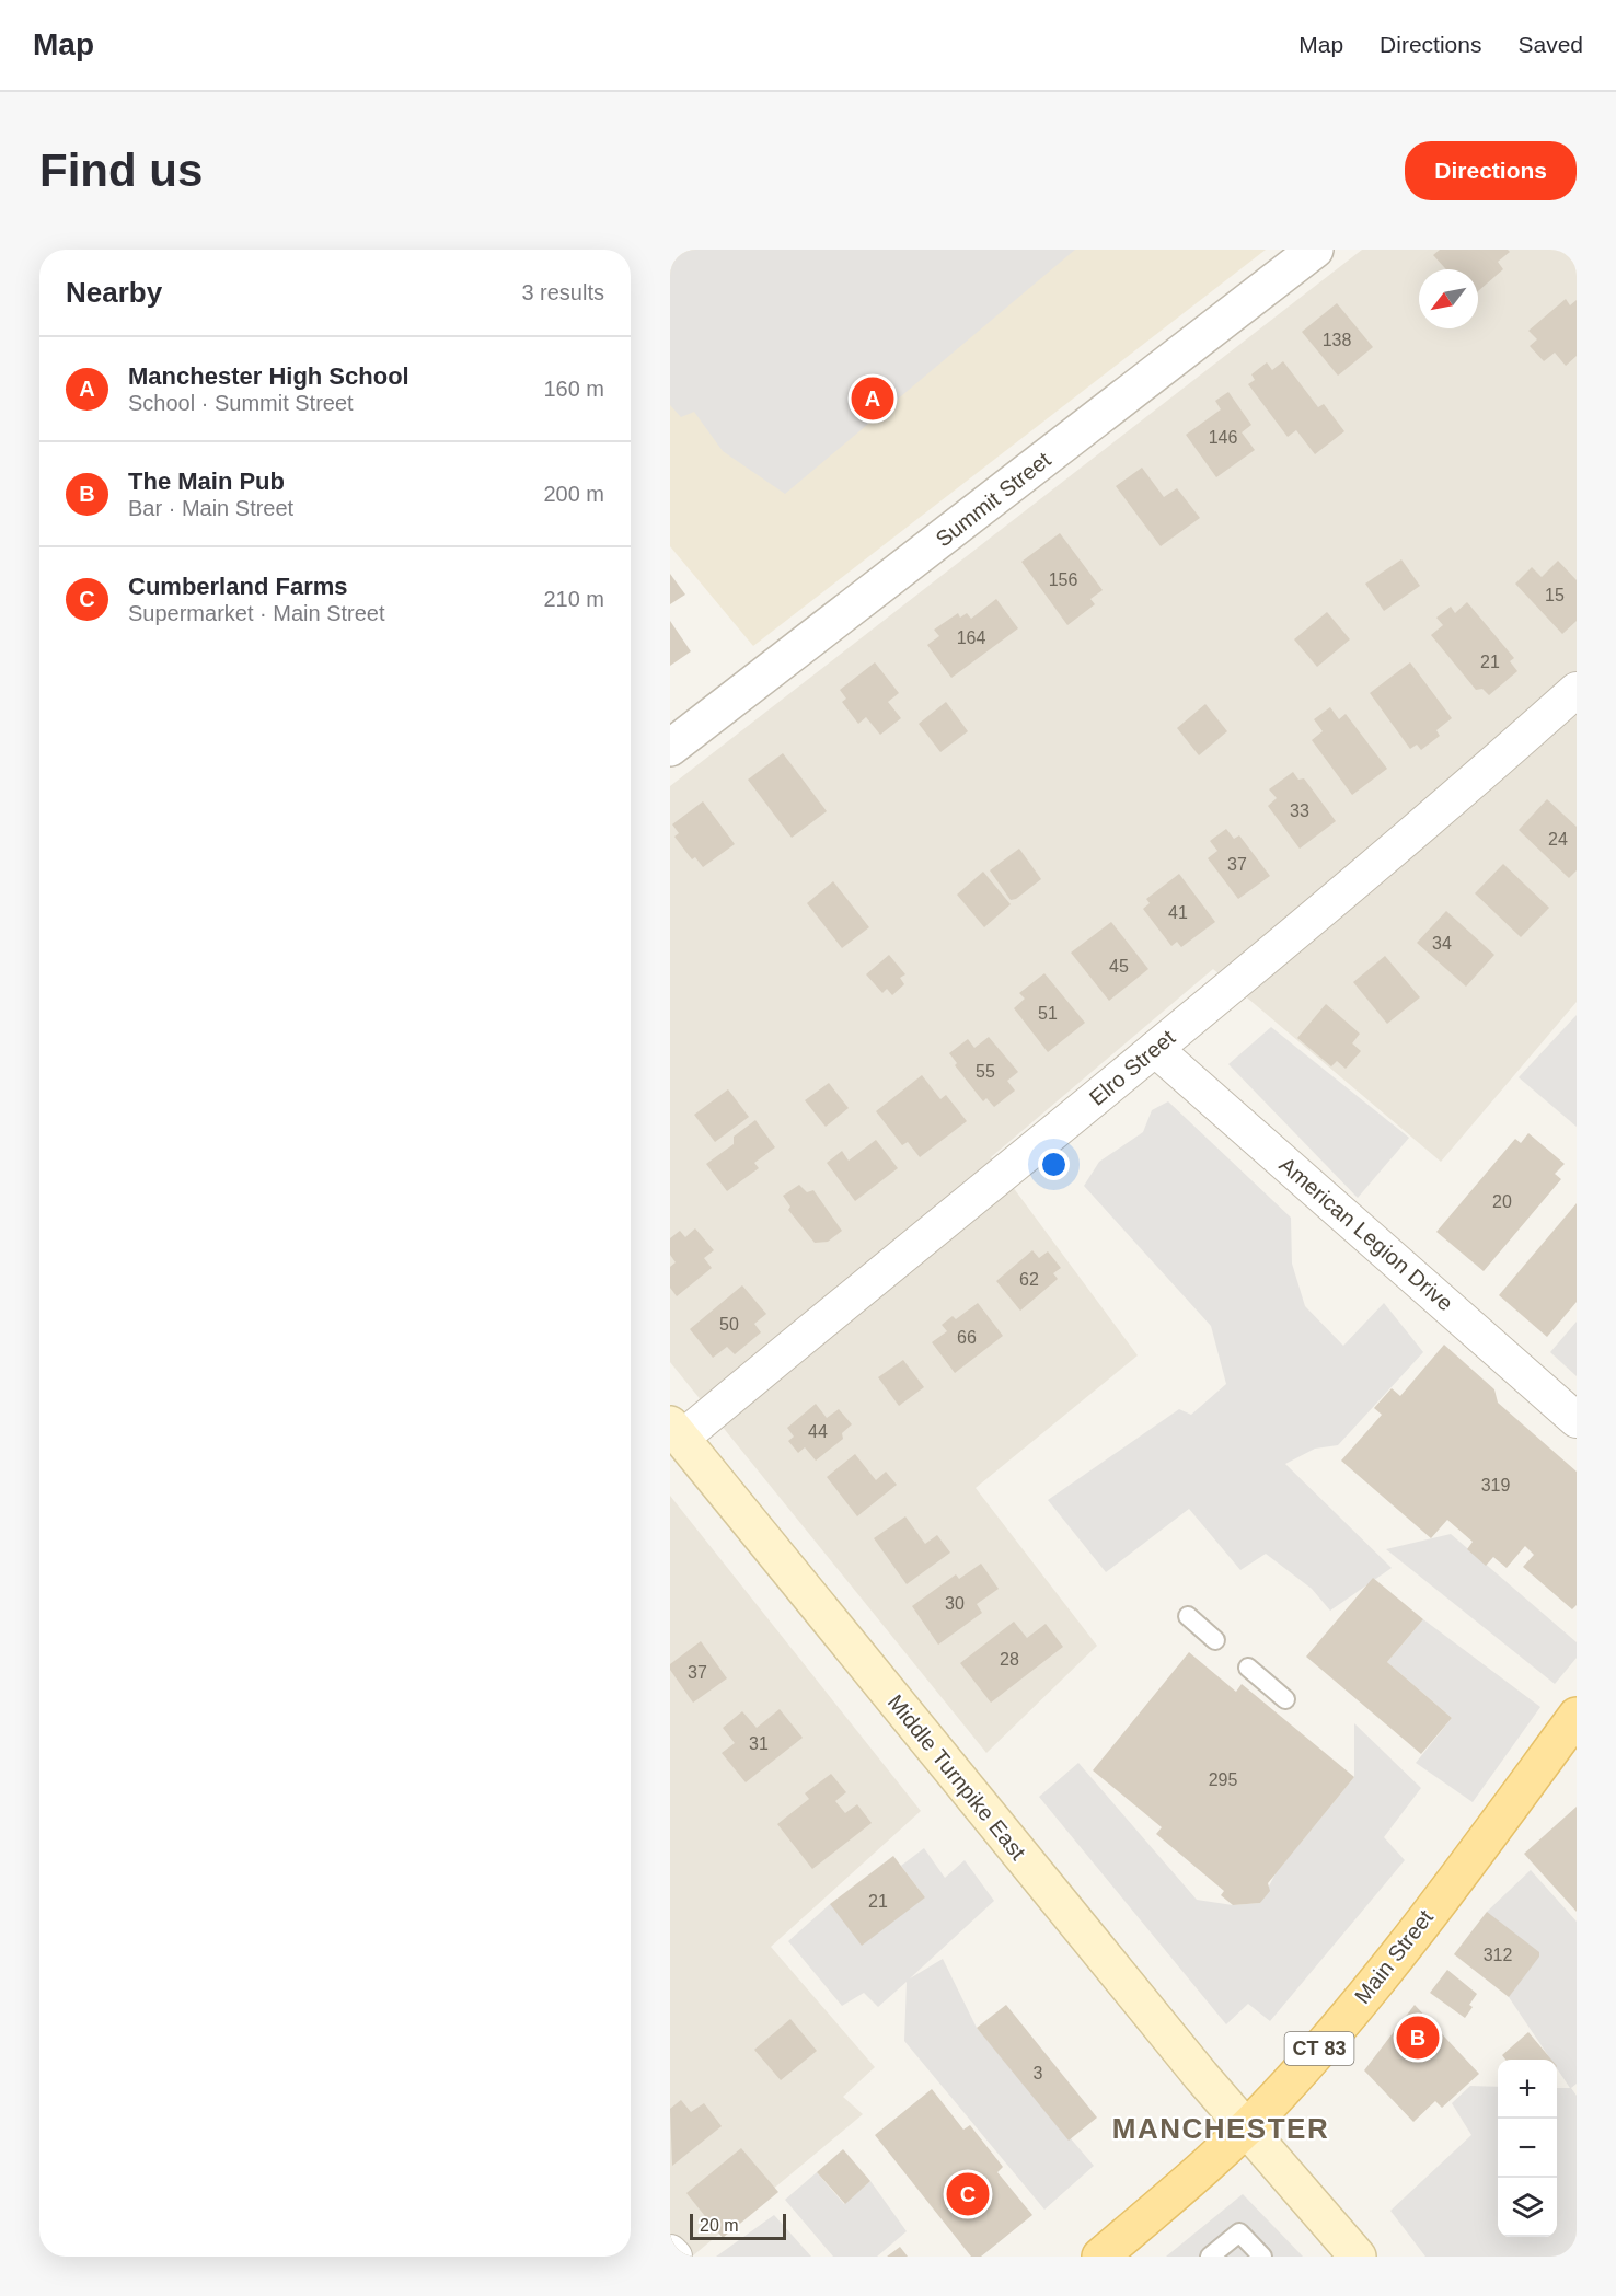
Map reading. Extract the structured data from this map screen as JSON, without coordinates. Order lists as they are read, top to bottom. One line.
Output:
{"streets":{"main road":["Middle Turnpike East","Main Street","CT 83"],"street":["Summit Street","Elro Street","American Legion Drive"]},"crossings":[["Elro Street","American Legion Drive"],["Elro Street","Middle Turnpike East"],["Middle Turnpike East","Main Street"]],"districts":["MANCHESTER"],"house_numbers":["138","146","156","15","164","21","33","24","37","41","34","45","51","55","20","62","50","66","44","319","30","28","37","31","295","21","312","3"],"scale_bar":"20 m","north":"bottom left","page":{"header":"Map","nav":["Map","Directions","Saved"],"buttons":"Directions","title":"Find us","heading":["Nearby","3 results"],"list":[{"mark":"A","name":"Manchester High School","note":"School · Summit Street","value":"160 m"},{"mark":"B","name":"The Main Pub","note":"Bar · Main Street","value":"200 m"},{"mark":"C","name":"Cumberland Farms","note":"Supermarket · Main Street","value":"210 m"}],"pins":["A","B","C"],"map_buttons":["+","−"],"scale":"20 m"}}
